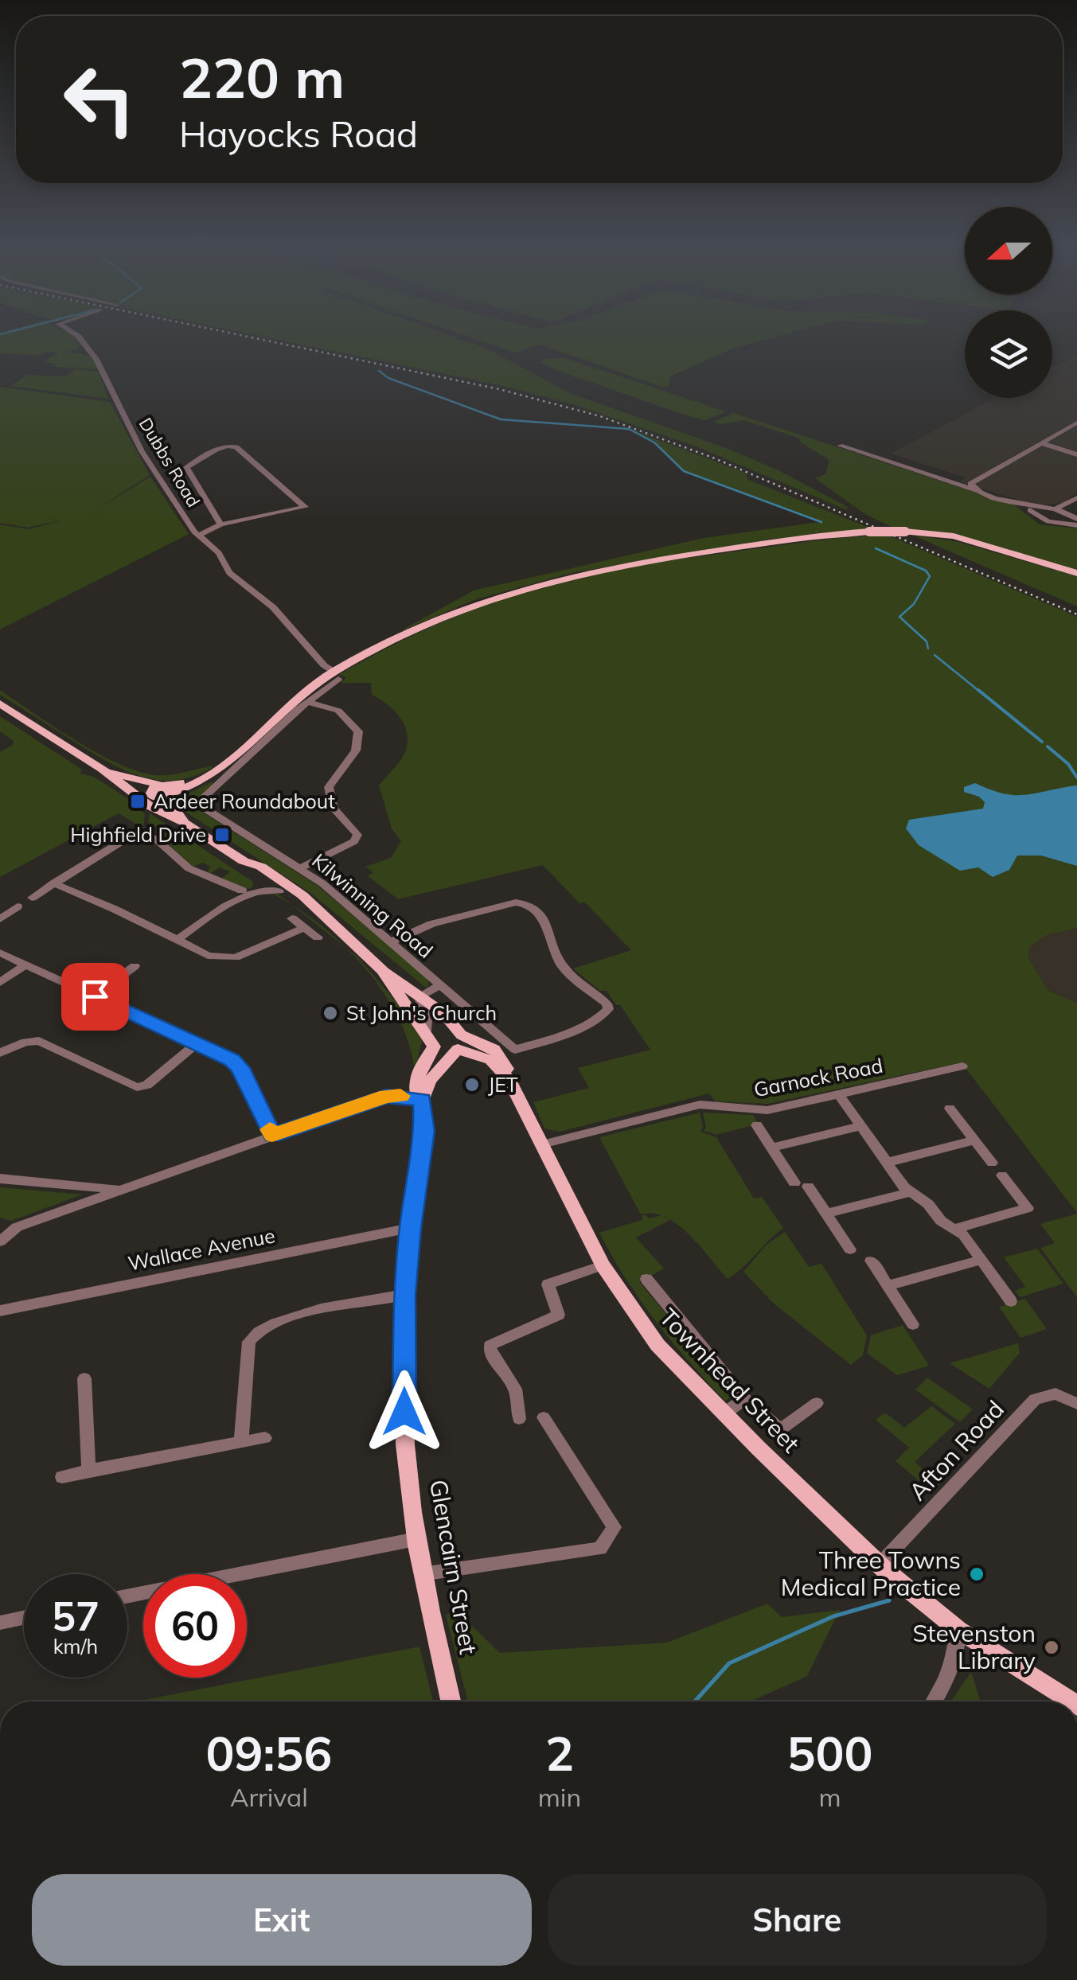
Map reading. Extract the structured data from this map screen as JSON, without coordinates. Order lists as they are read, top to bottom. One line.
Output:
{"streets":{"main road":["Townhead Street","Glencairn Street"],"street":["Dubbs Road","Kilwinning Road","Garnock Road","Wallace Avenue","Afton Road"]},"crossings":[["Garnock Road","Townhead Street"],["Wallace Avenue","Glencairn Street"],["Townhead Street","Afton Road"]],"places":{"transit":["Ardeer Roundabout","Highfield Drive"],"other":["St John's Church","JET","Three Towns Medical Practice","Stevenston Library"]},"north":"left","page":{"turn":["220 m","Hayocks Road"],"speed":"57 km/h","limit":"60","eta":["09:56","Arrival","2","min","500","m"],"buttons":["Exit","Share"]}}
